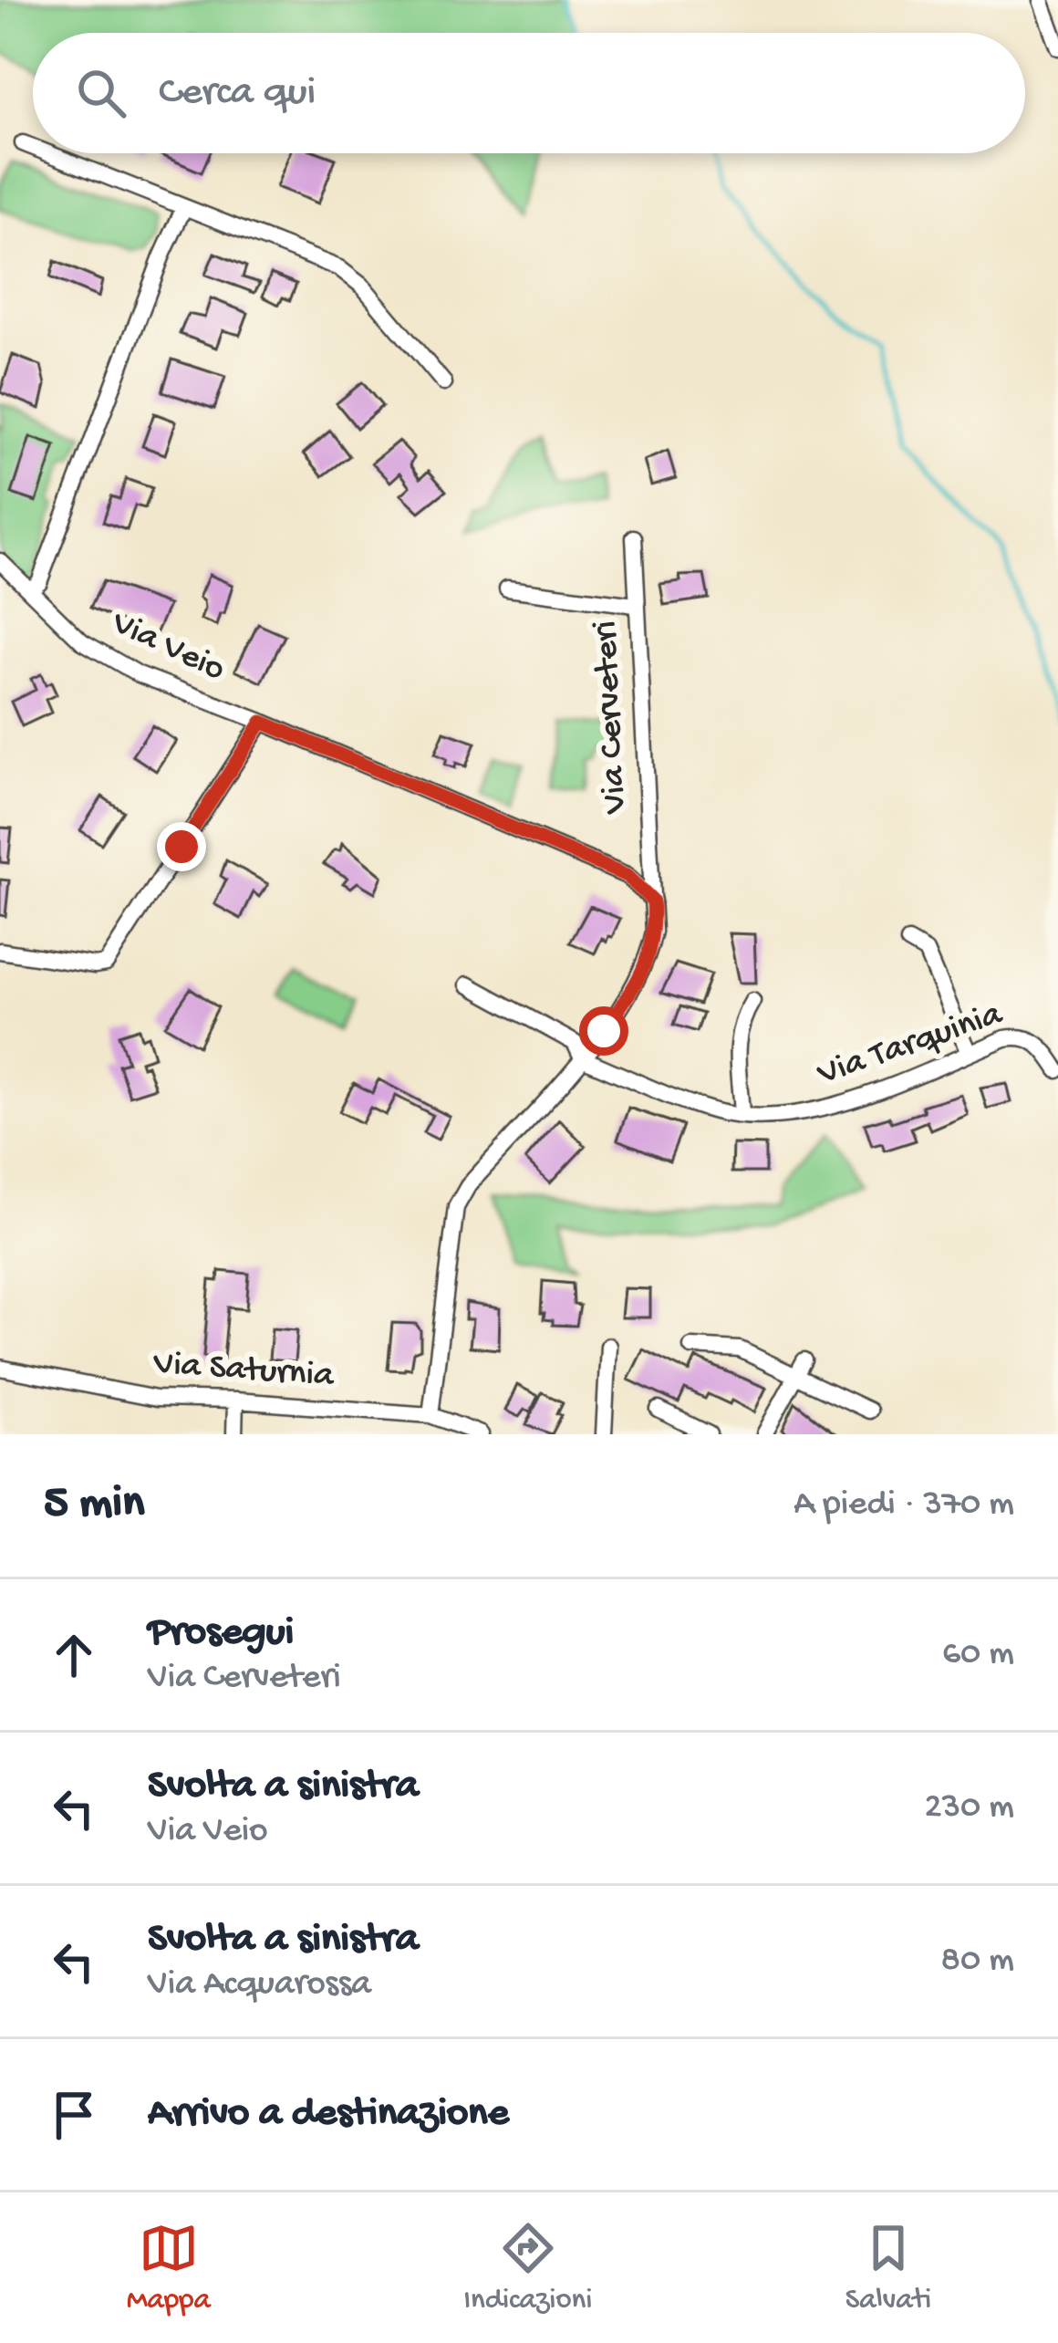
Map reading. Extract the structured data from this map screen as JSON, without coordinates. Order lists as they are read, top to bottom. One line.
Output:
{"streets":{"street":["Via Veio","Via Cerveteri","Via Tarquinia","Via Saturnia"]},"crossings":[["Via Veio","Via Cerveteri"],["Via Cerveteri","Via Tarquinia"],["Via Cerveteri","Via Saturnia"]],"page":{"search":"Cerca qui","heading":["5 min","A piedi · 370 m"],"list":[["Prosegui","Via Cerveteri","60 m"],["Svolta a sinistra","Via Veio","230 m"],["Svolta a sinistra","Via Acquarossa","80 m"],"Arrivo a destinazione"],"nav":["Mappa","Indicazioni","Salvati"]}}
